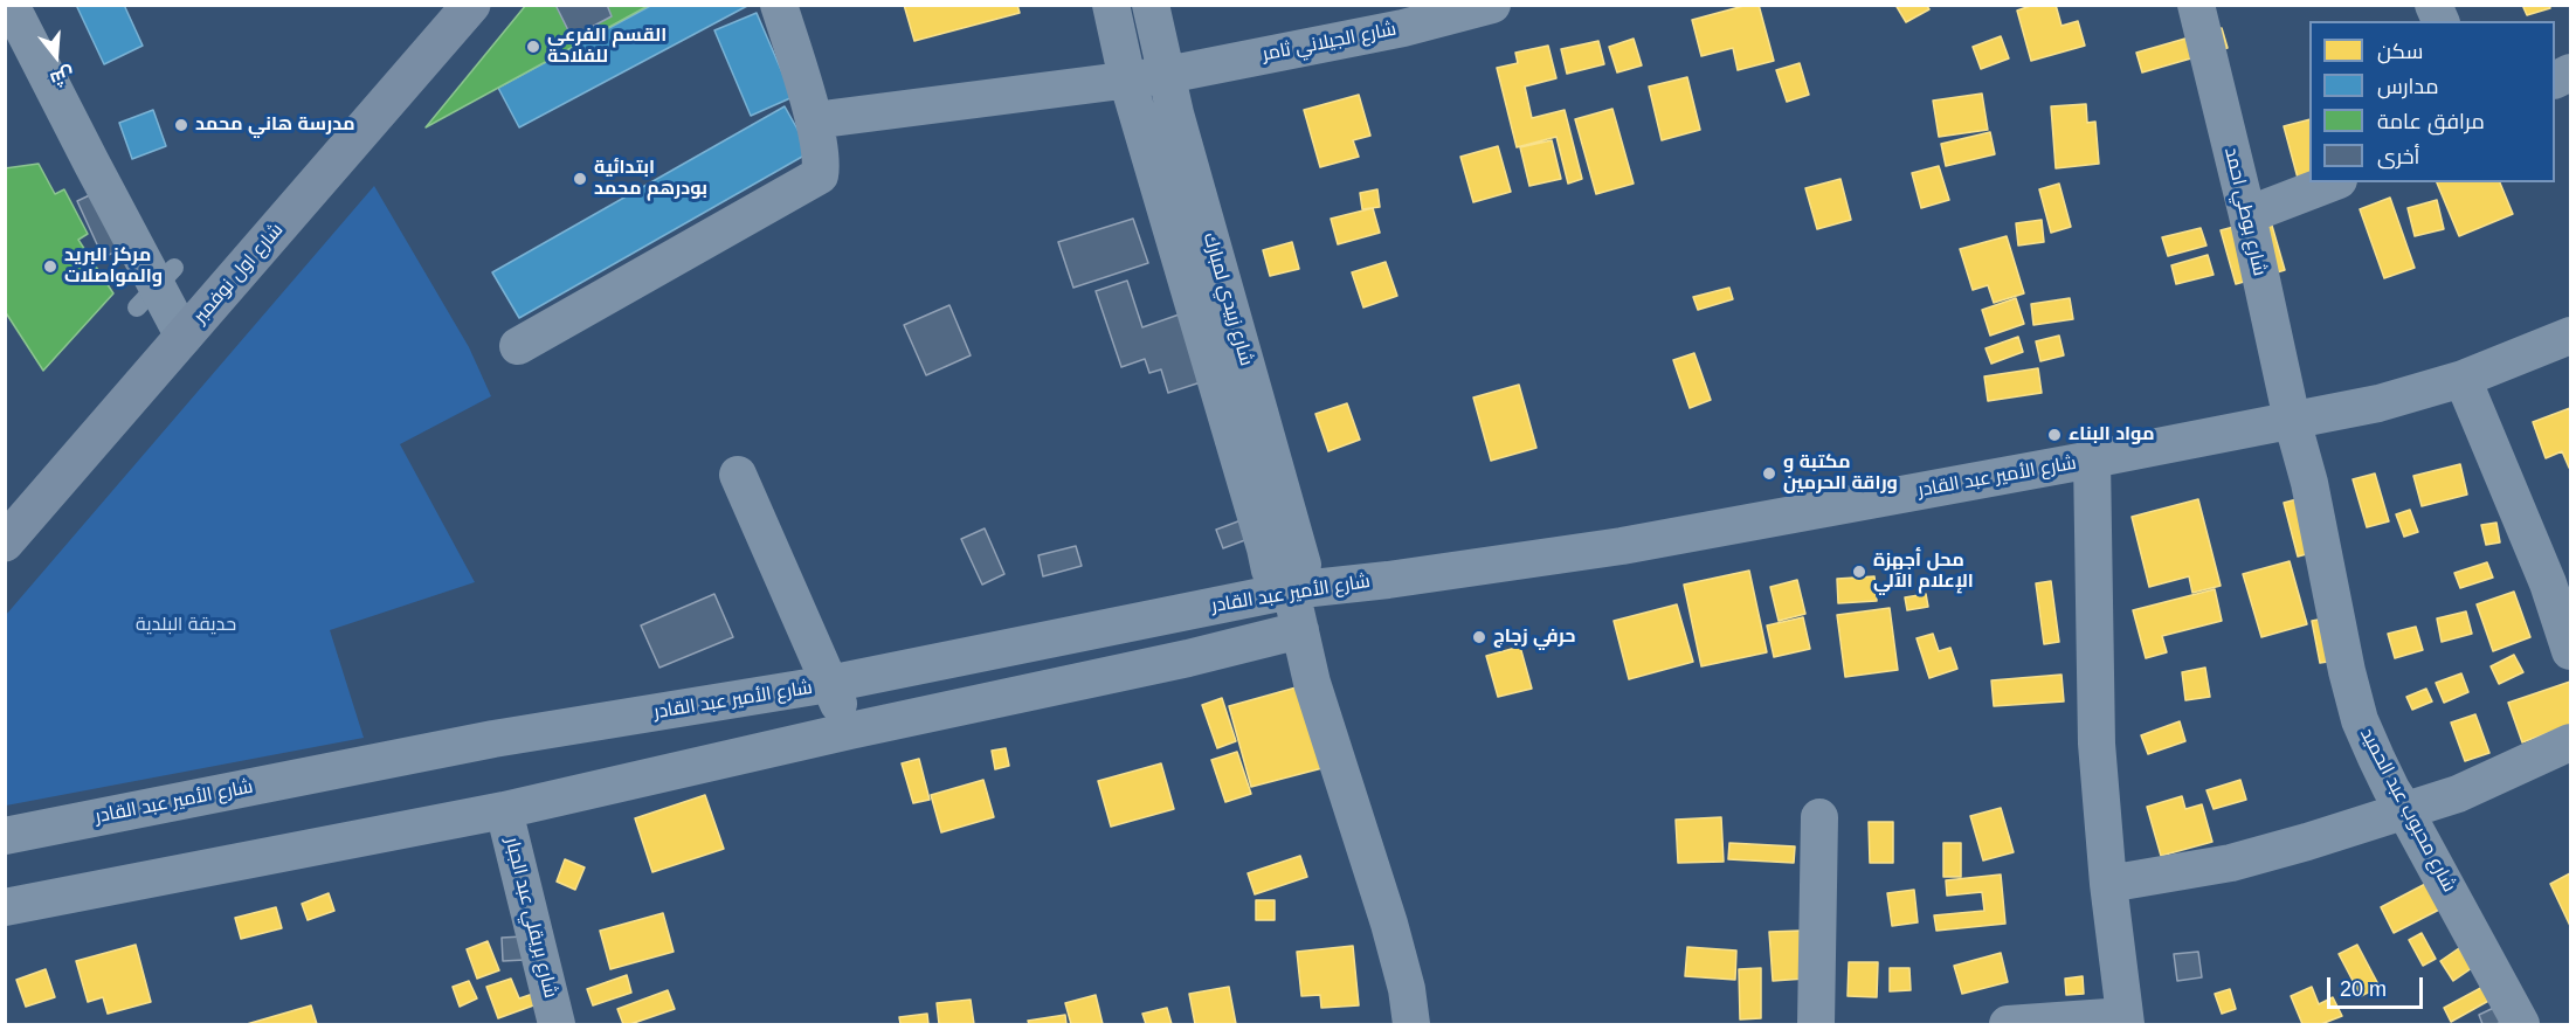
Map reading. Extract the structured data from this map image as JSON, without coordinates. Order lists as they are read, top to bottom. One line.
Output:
{"streets":{"main road":["شارع اول نوفمبر"],"street":["شارع الجيلاني ثامر","شارع بوطي احمد","شارع زبيدي لمبارك","شارع الأمير عبد القادر","شارع محبوب عبد الحميد","شارع بريقلي عبد الجبار"]},"crossings":[["شارع الجيلاني ثامر","شارع زبيدي لمبارك"],["شارع بوطي احمد","شارع الأمير عبد القادر"],["شارع بوطي احمد","شارع محبوب عبد الحميد"],["شارع زبيدي لمبارك","شارع الأمير عبد القادر"],["شارع الأمير عبد القادر","شارع محبوب عبد الحميد"],["شارع الأمير عبد القادر","شارع بريقلي عبد الجبار"]],"parks":["حديقة البلدية"],"places":["القسم الفرعي للفلاحة","مدرسة هاني محمد","ابتدائية بودرهم محمد","مركز البريد والمواصلات","مواد البناء","مكتبة و وراقة الحرمين","محل أجهزة الإعلام الآلي","حرفي زجاج"],"legend":["سكن","مدارس","مرافق عامة","أخرى"],"scale_bar":"20 m","north":"bottom"}
